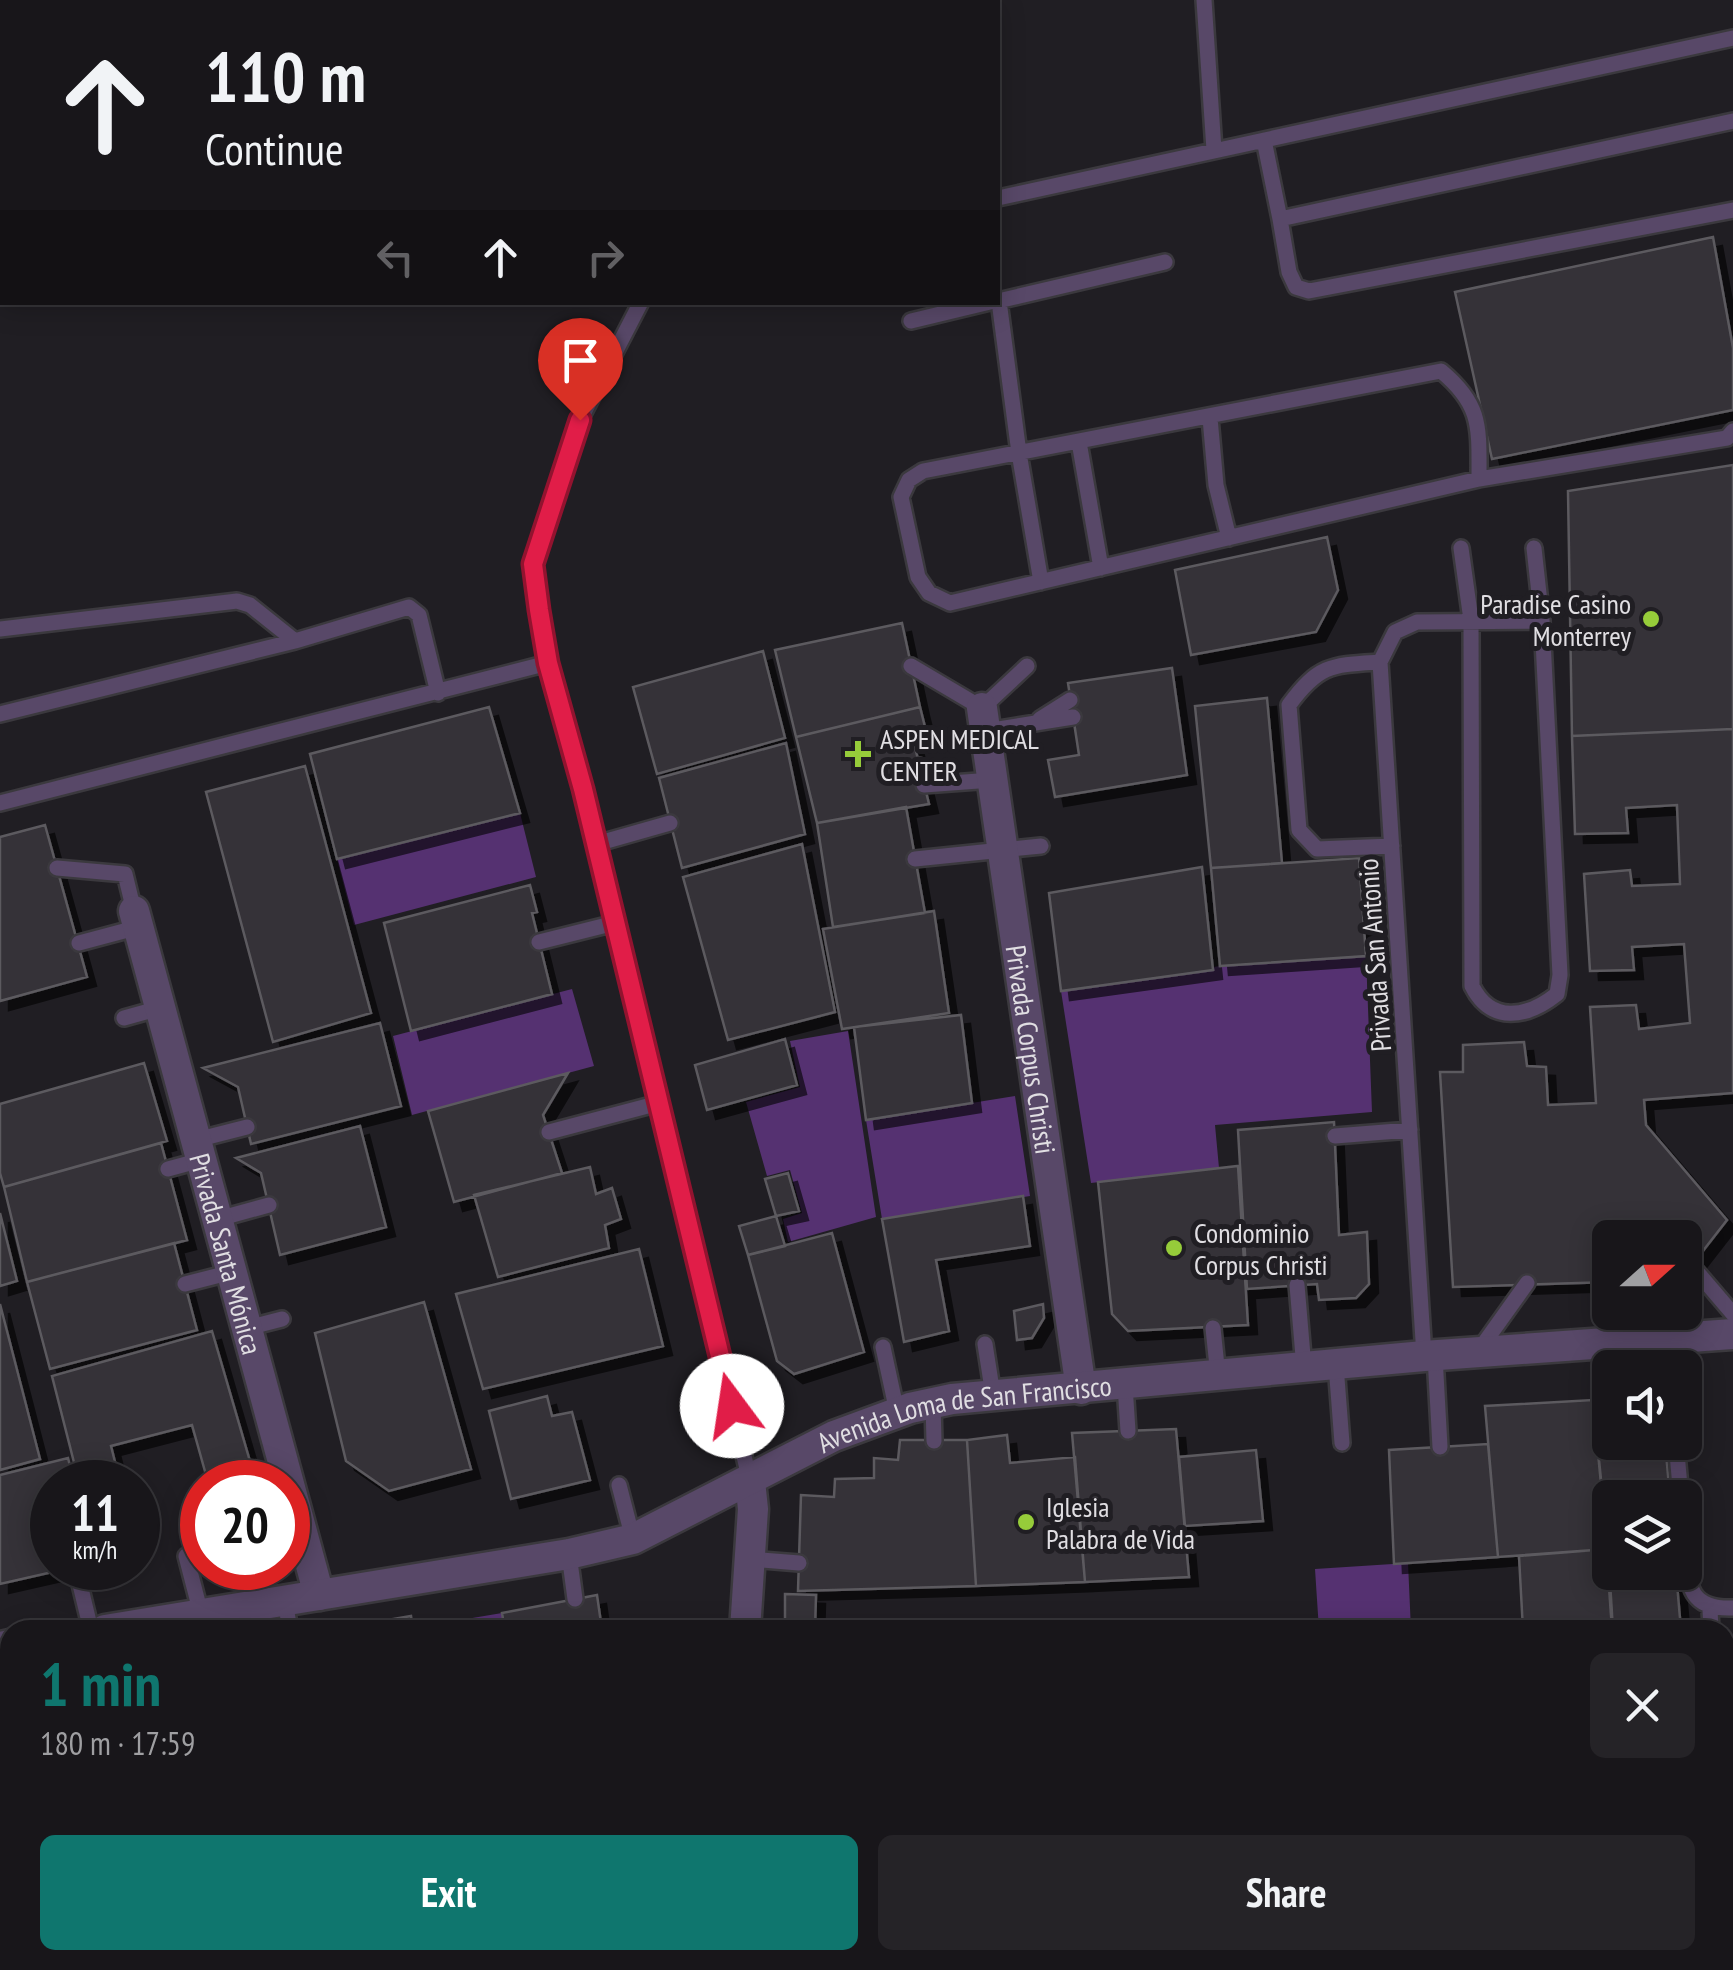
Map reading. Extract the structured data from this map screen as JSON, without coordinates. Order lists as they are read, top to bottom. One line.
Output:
{"streets":{"street":["Privada Corpus Christi","Privada Santa Mónica","Avenida Loma de San Francisco"],"lane":["Privada San Antonio"]},"crossings":[["Privada San Antonio","Avenida Loma de San Francisco"],["Privada Corpus Christi","Avenida Loma de San Francisco"],["Privada Santa Mónica","Avenida Loma de San Francisco"]],"places":{"other":["Paradise Casino Monterrey","Condominio Corpus Christi","Iglesia Palabra de Vida"],"health":["ASPEN MEDICAL CENTER"]},"north":"right","page":{"turn":["110 m","Continue"],"speed":"11 km/h","limit":"20","heading":["1 min","180 m · 17:59"],"buttons":["Exit","Share"]}}
